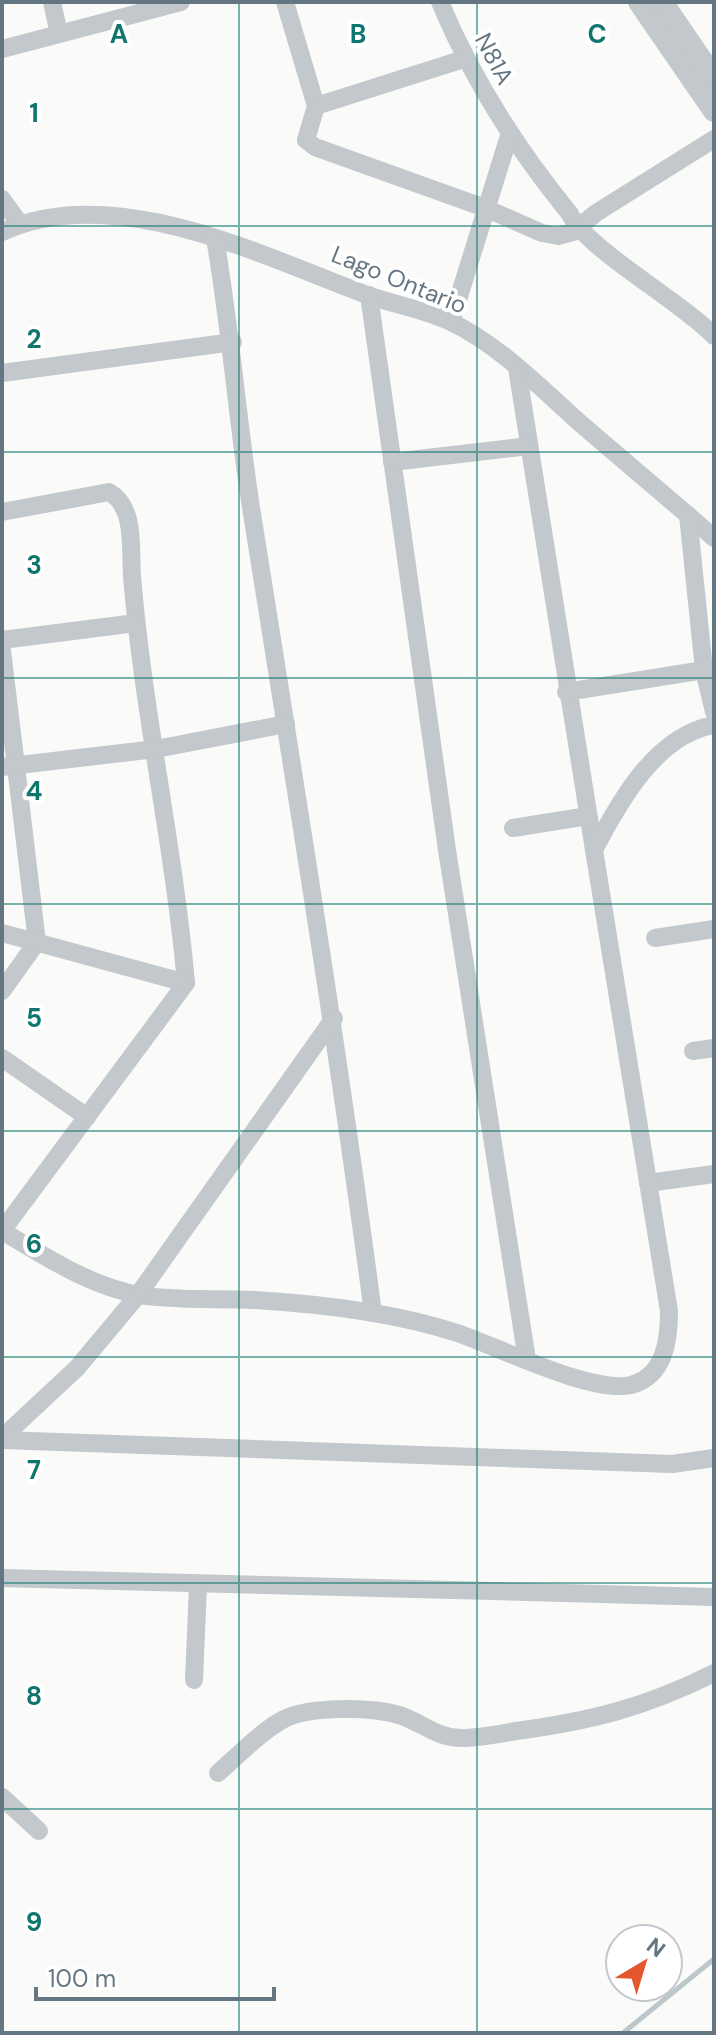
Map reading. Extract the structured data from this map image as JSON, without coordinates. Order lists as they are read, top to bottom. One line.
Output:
{"streets":{"street":["N81A","Lago Ontario"]},"scale_bar":"100 m","north":"top right","grid":{"columns":["A","B","C"],"rows":["1","2","3","4","5","6","7","8","9"]}}
